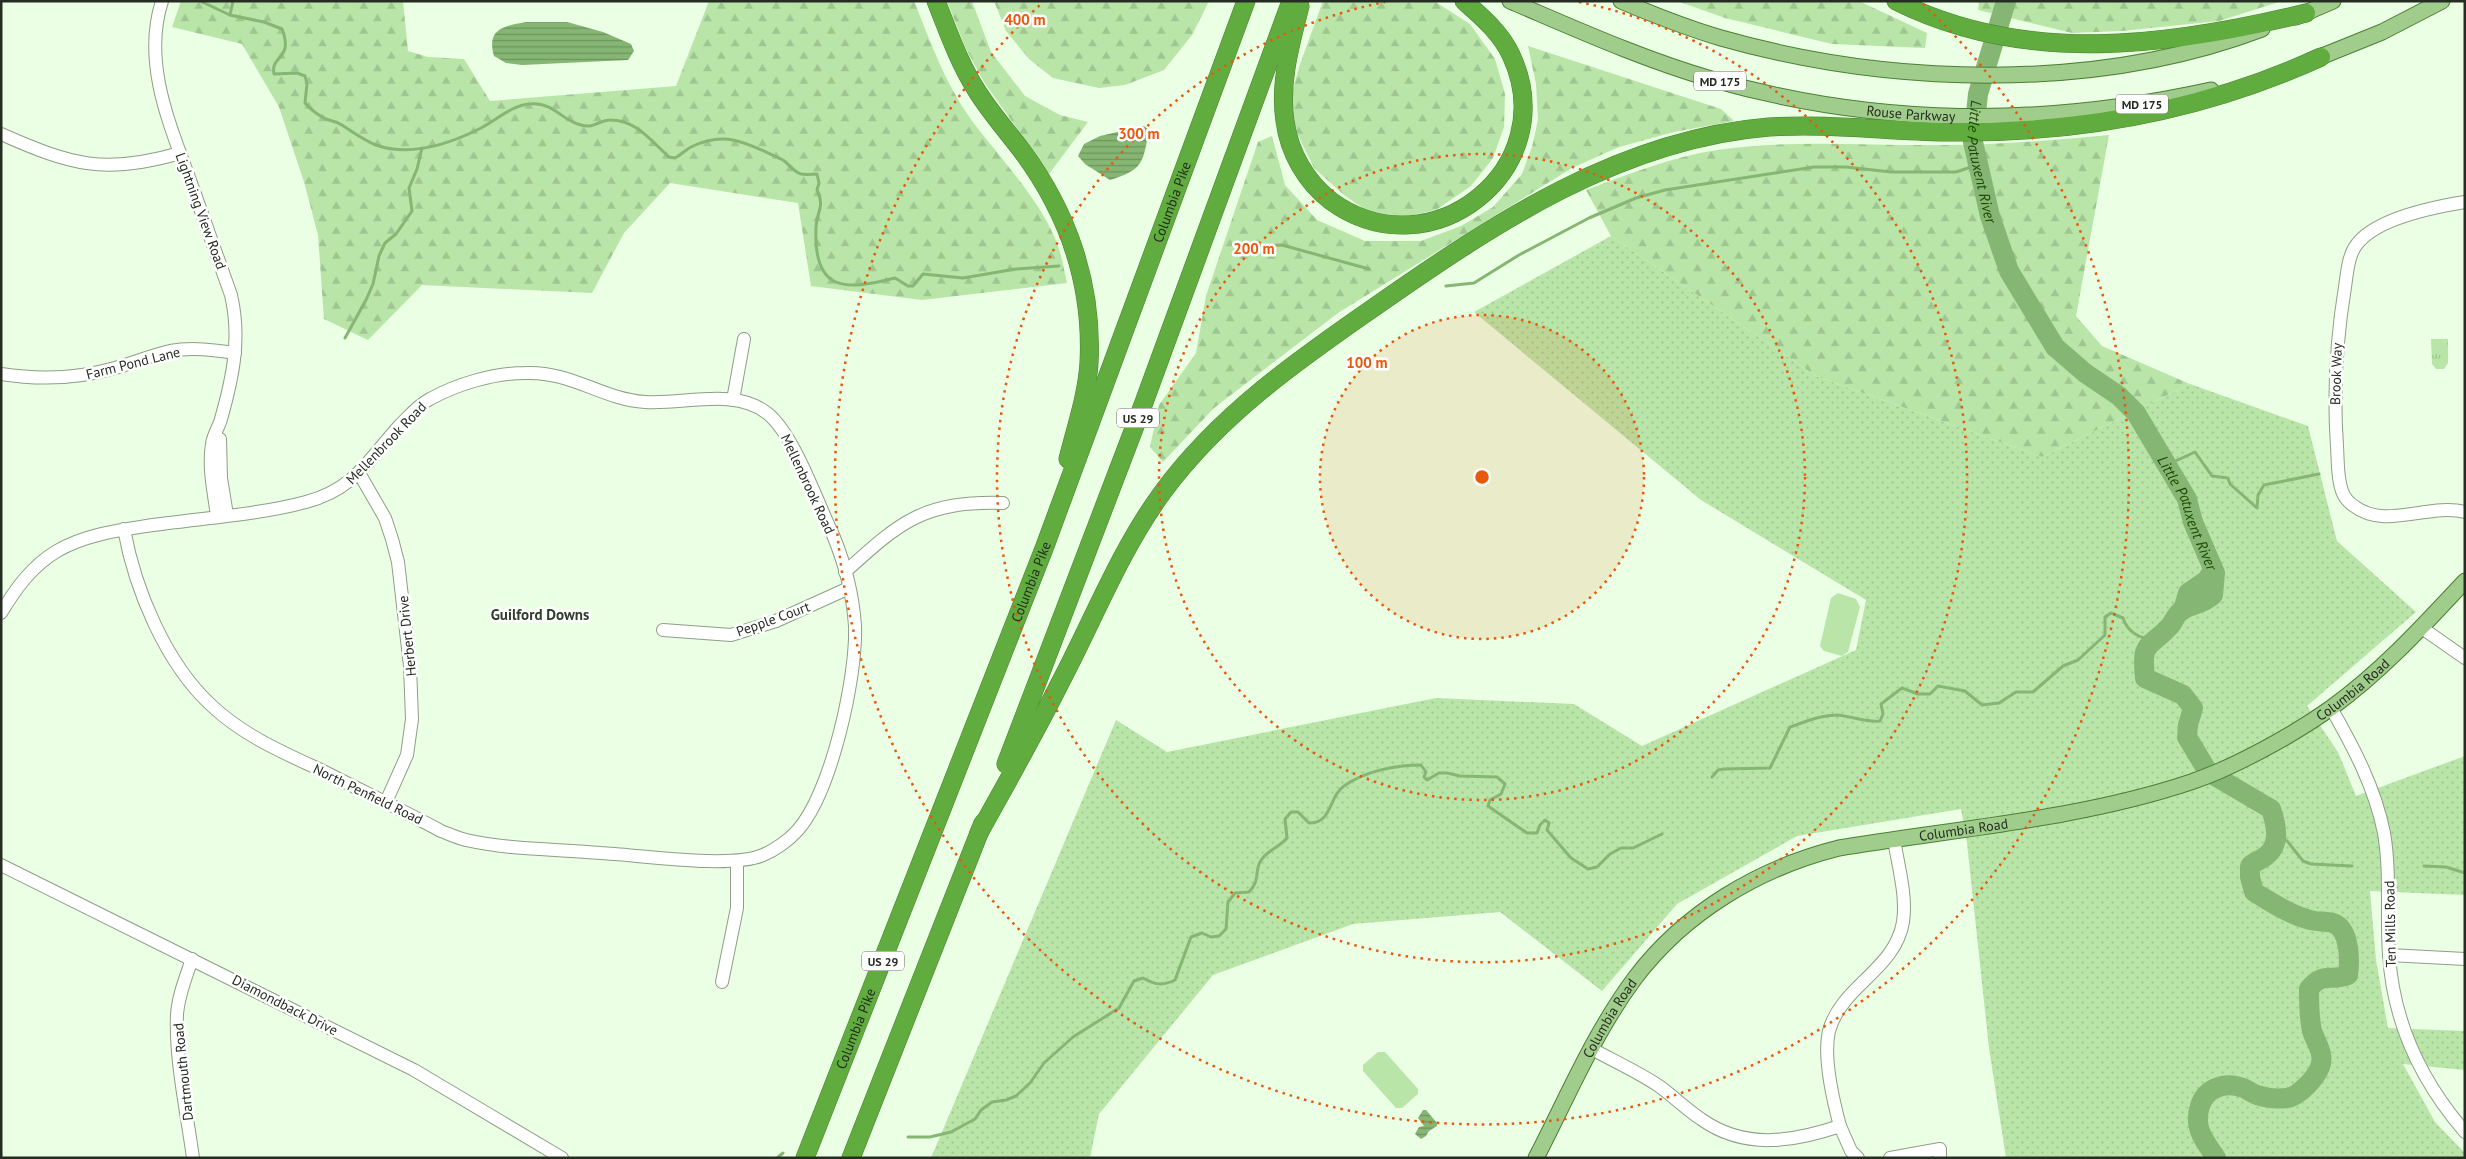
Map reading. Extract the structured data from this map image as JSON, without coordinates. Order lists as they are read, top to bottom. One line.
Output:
{"streets":{"highway":["Columbia Pike","US 29"],"main road":["MD 175","Rouse Parkway","Columbia Road"],"street":["Lightning View Road","Farm Pond Lane","Brook Way","Mellenbrook Road","Pepple Court","Herbert Drive","North Penfield Road","Ten Mills Road","Diamondback Drive","Dartmouth Road"]},"crossings":[["Lightning View Road","Farm Pond Lane"],["Lightning View Road","Mellenbrook Road"],["Mellenbrook Road","Pepple Court"],["Mellenbrook Road","Herbert Drive"],["Mellenbrook Road","North Penfield Road"],["Pepple Court","North Penfield Road"],["Herbert Drive","North Penfield Road"],["Columbia Road","Ten Mills Road"],["Diamondback Drive","Dartmouth Road"]],"districts":["Guilford Downs"],"water":["Little Patuxent River"],"rings":["400 m","300 m","200 m","100 m"]}
